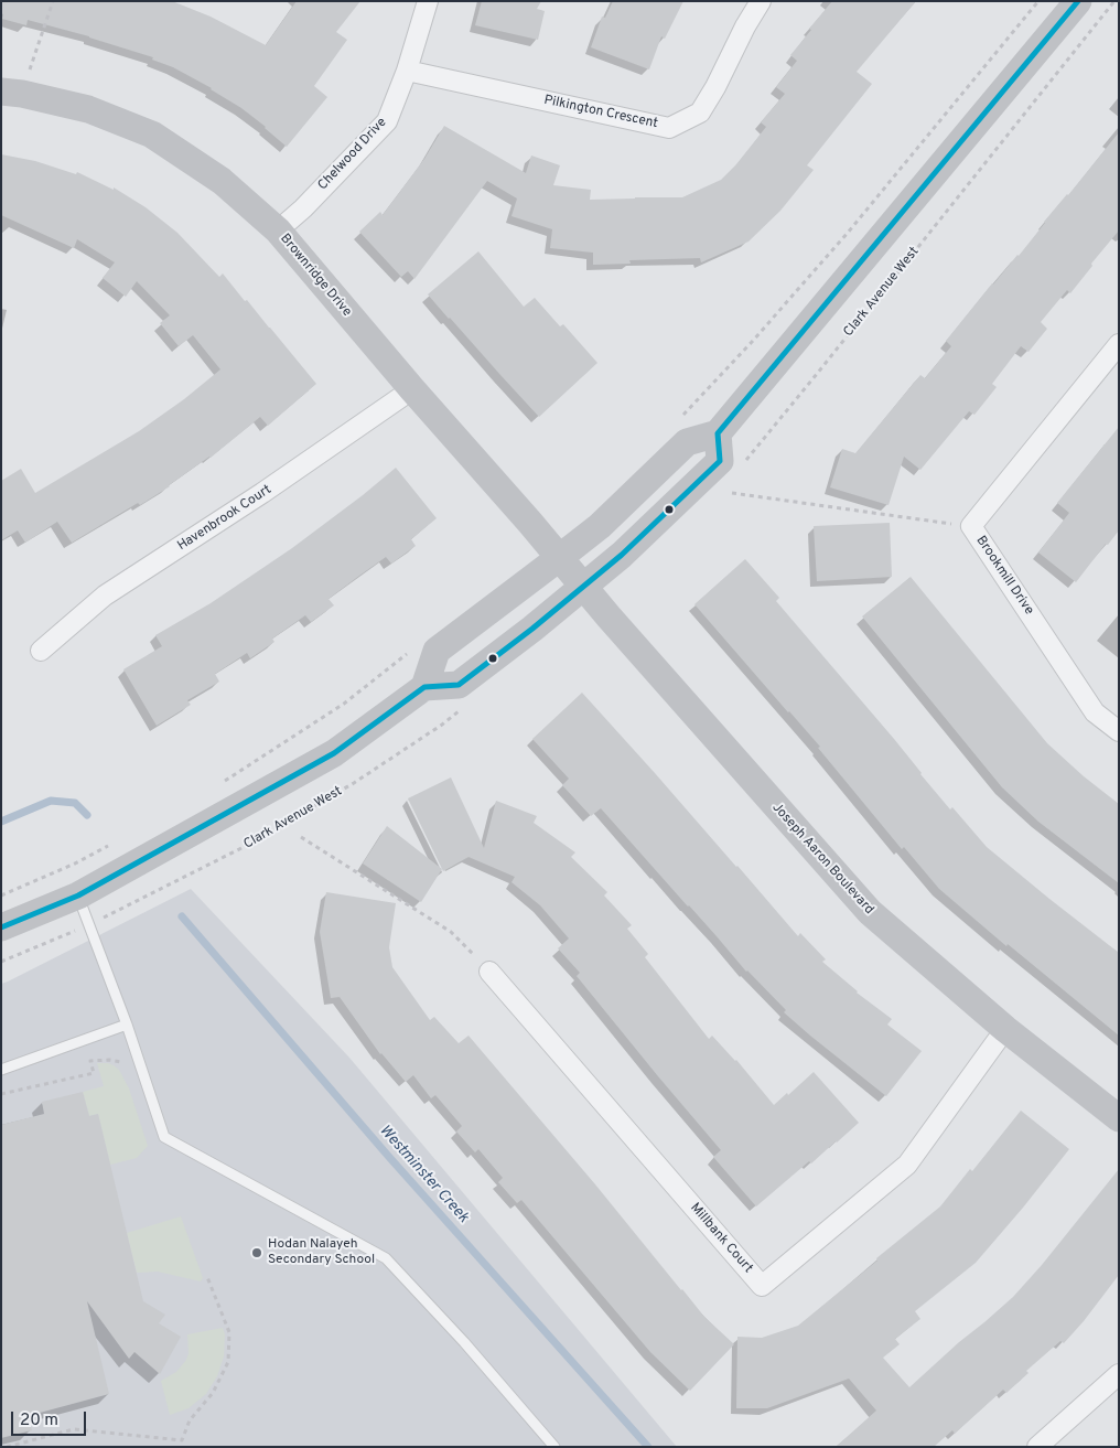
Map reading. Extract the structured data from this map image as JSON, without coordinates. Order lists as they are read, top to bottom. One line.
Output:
{"streets":{"street":["Pilkington Crescent","Chelwood Drive","Brownridge Drive","Havenbrook Court","Brookmill Drive","Joseph Aaron Boulevard","Millbank Court"],"path":["Clark Avenue West"]},"crossings":[["Pilkington Crescent","Chelwood Drive"],["Chelwood Drive","Brownridge Drive"],["Brownridge Drive","Havenbrook Court"],["Brownridge Drive","Joseph Aaron Boulevard"],["Joseph Aaron Boulevard","Millbank Court"]],"water":["Westminster Creek"],"places":["Hodan Nalayeh Secondary School"],"scale_bar":"20 m"}
